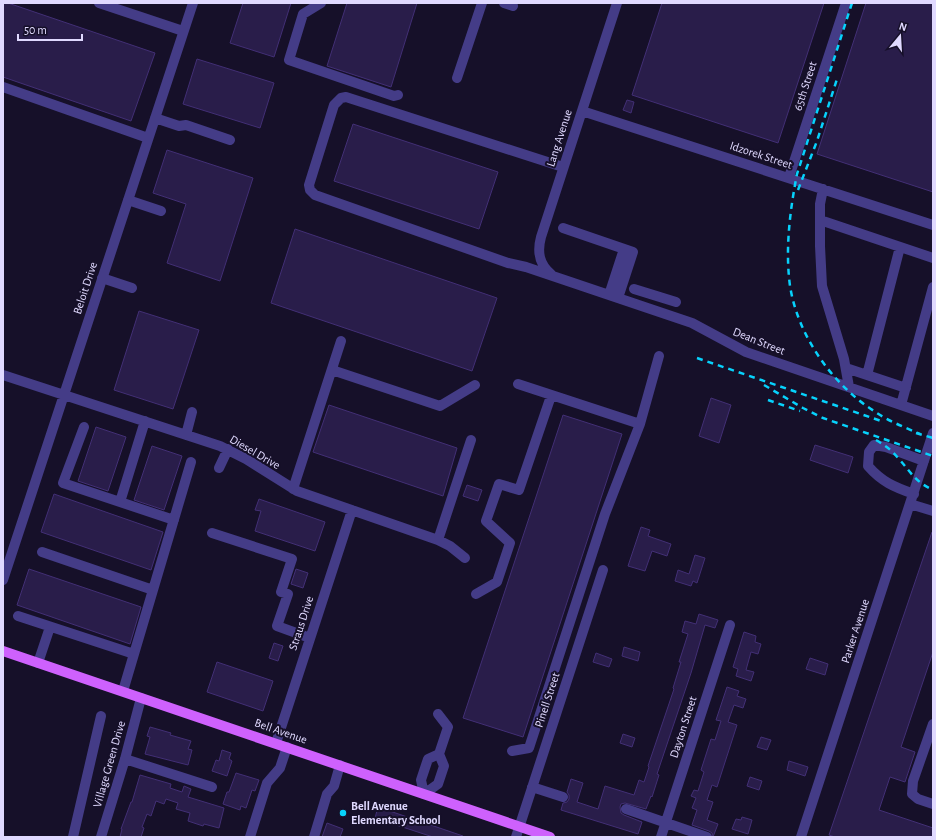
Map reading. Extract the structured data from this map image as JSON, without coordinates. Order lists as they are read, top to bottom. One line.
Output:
{"streets":{"main road":["Bell Avenue"],"street":["65th Street","Lang Avenue","Idzorek Street","Beloit Drive","Dean Street","Diesel Drive","Straus Drive","Parker Avenue","Pinell Street","Dayton Street","Village Green Drive"]},"crossings":[["65th Street","Idzorek Street"],["Lang Avenue","Idzorek Street"],["Lang Avenue","Dean Street"],["Beloit Drive","Diesel Drive"],["Diesel Drive","Straus Drive"],["Straus Drive","Bell Avenue"],["Pinell Street","Bell Avenue"],["Bell Avenue","Village Green Drive"]],"places":["Bell Avenue Elementary School"],"scale_bar":"50 m","north":"top"}
